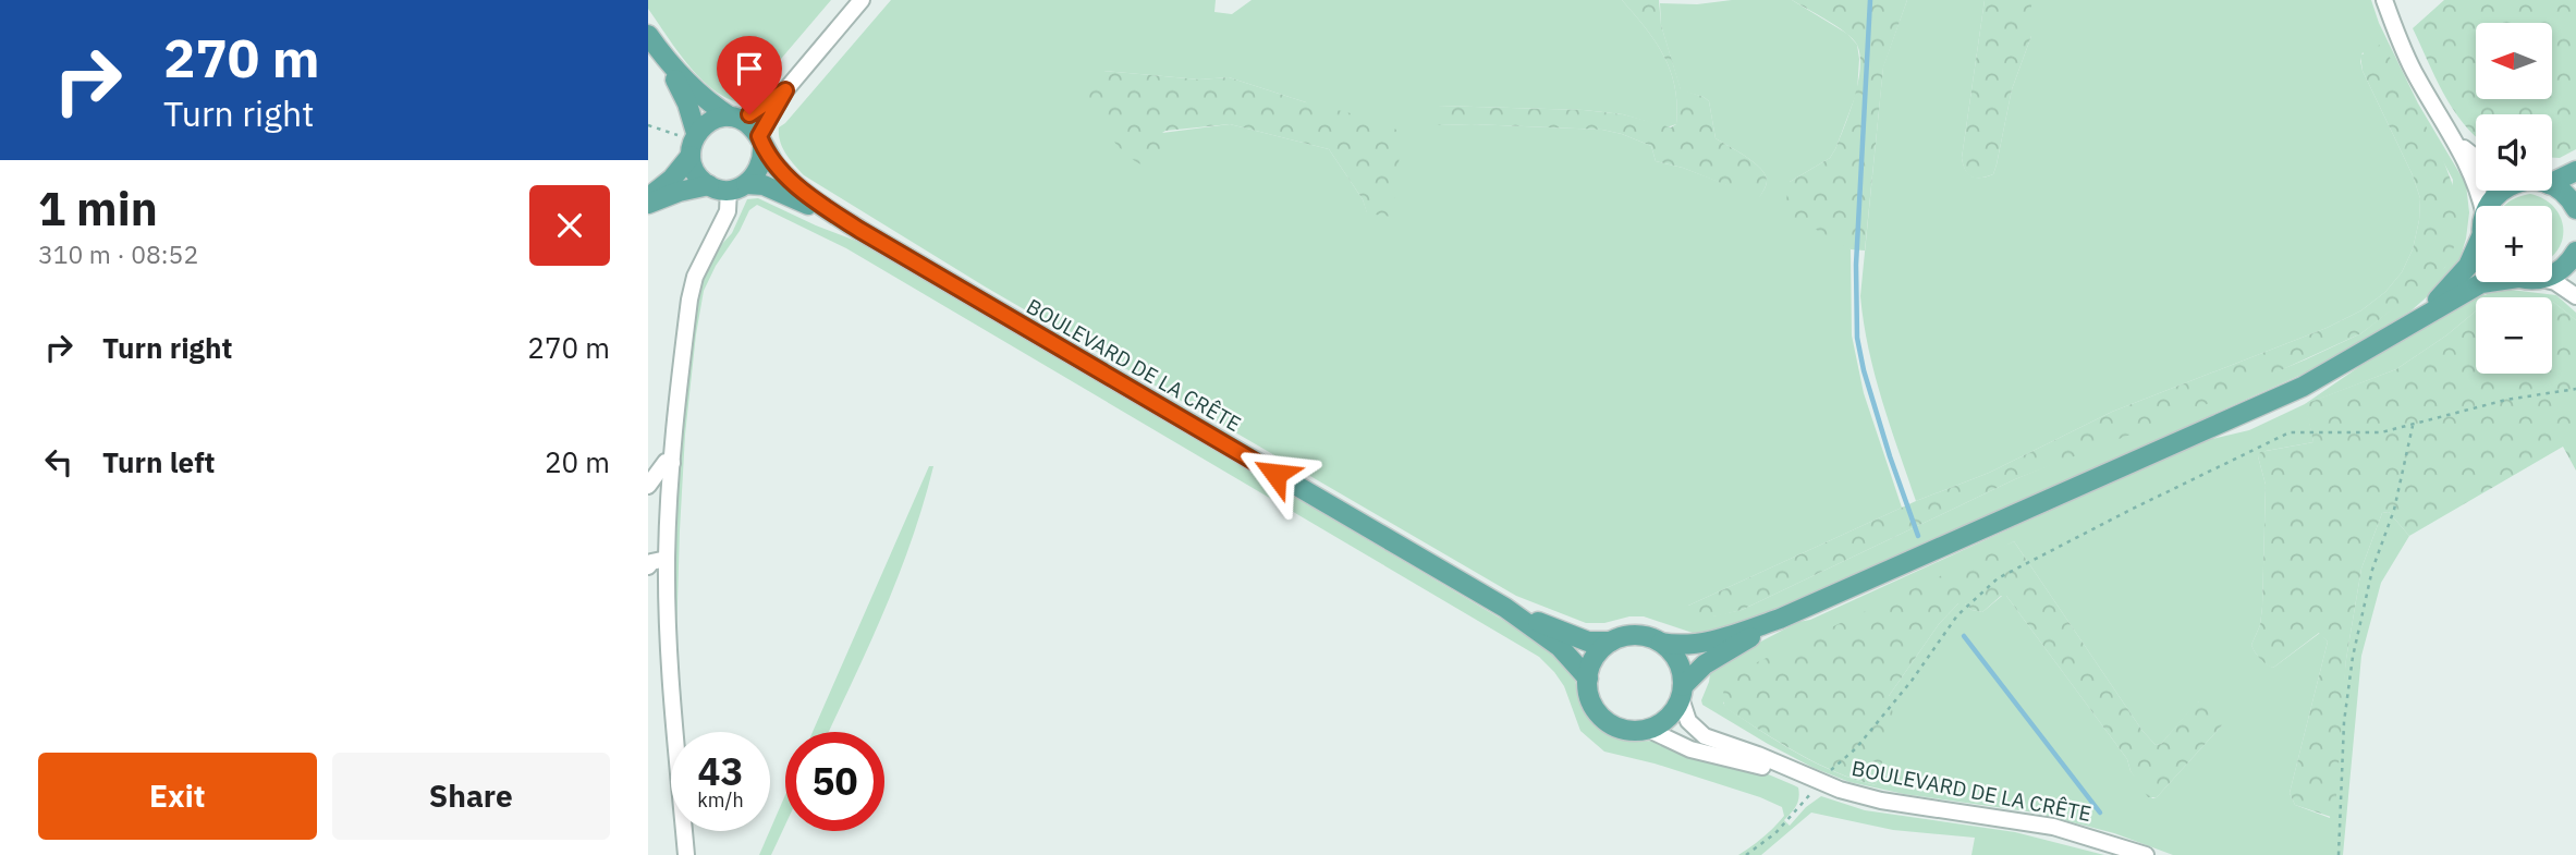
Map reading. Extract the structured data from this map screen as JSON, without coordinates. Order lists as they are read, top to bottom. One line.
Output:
{"streets":{"main road":["BOULEVARD DE LA CRÊTE"]},"north":"left","page":{"turn":["270 m","Turn right"],"map_buttons":["+","−"],"heading":["1 min","310 m · 08:52"],"list":[{"name":"Turn right","value":"270 m"},{"name":"Turn left","value":"20 m"}],"speed":"43 km/h","limit":"50","buttons":["Exit","Share"]}}
